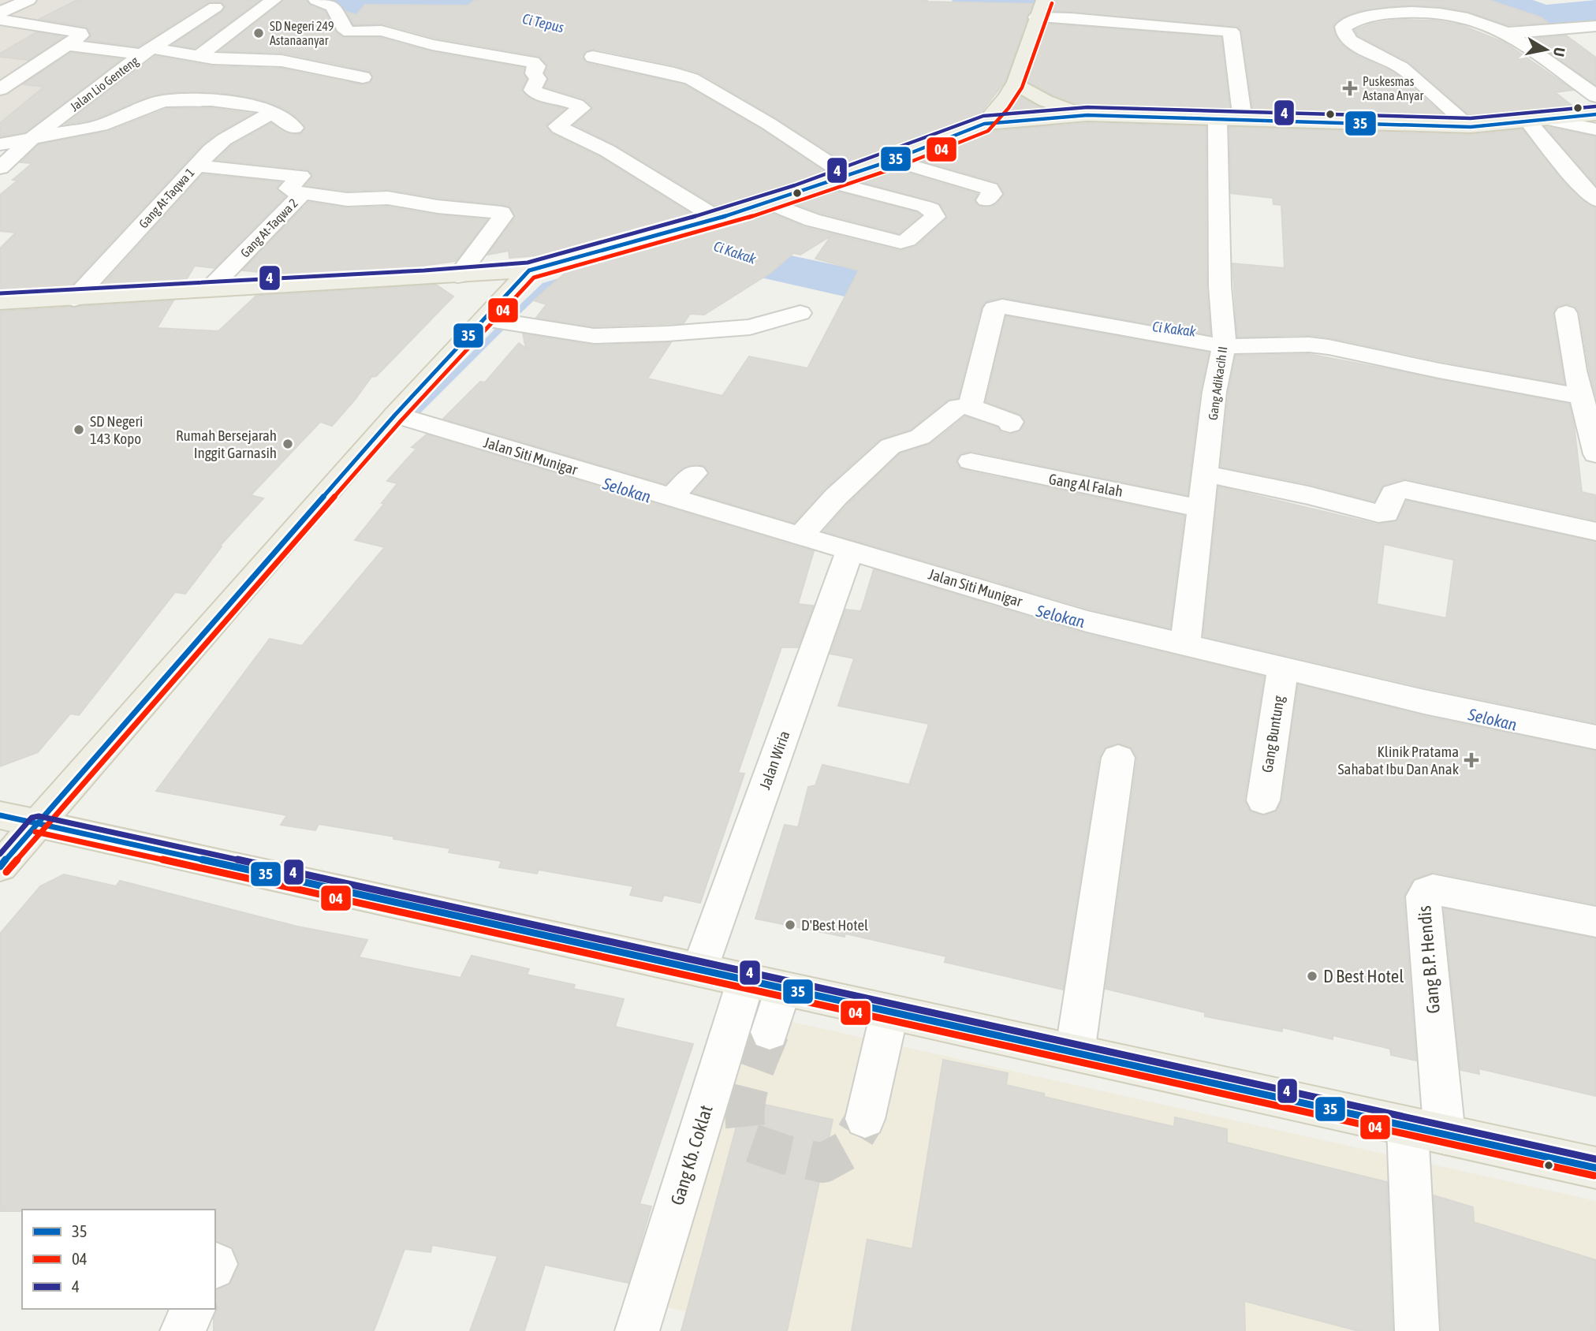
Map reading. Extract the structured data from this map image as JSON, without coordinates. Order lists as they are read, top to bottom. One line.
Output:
{"streets":{"street":["Jalan Lio Genteng","Gang At-Taqwa 1","Gang At-Taqwa 2","Gang Adikacih II","Jalan Siti Munigar","Gang Al Falah","Gang Buntung","Jalan Wiria","Gang B.P. Hendis","Gang Kb. Coklat"]},"crossings":[["Gang At-Taqwa 1","Gang At-Taqwa 2"],["Gang Adikacih II","Jalan Siti Munigar"],["Gang Adikacih II","Gang Al Falah"],["Jalan Siti Munigar","Gang Buntung"],["Jalan Siti Munigar","Jalan Wiria"]],"water":["Ci Tepus","Ci Kakak","Selokan"],"places":{"other":["SD Negeri 249 Astanaanyar","SD Negeri 143 Kopo","Rumah Bersejarah Inggit Garnasih","D'Best Hotel","D Best Hotel"],"health":["Puskesmas Astana Anyar","Klinik Pratama Sahabat Ibu Dan Anak"]},"lines":["transit line 04","transit line 4","transit line 35"],"legend":["35","04","4"],"north":"right"}
